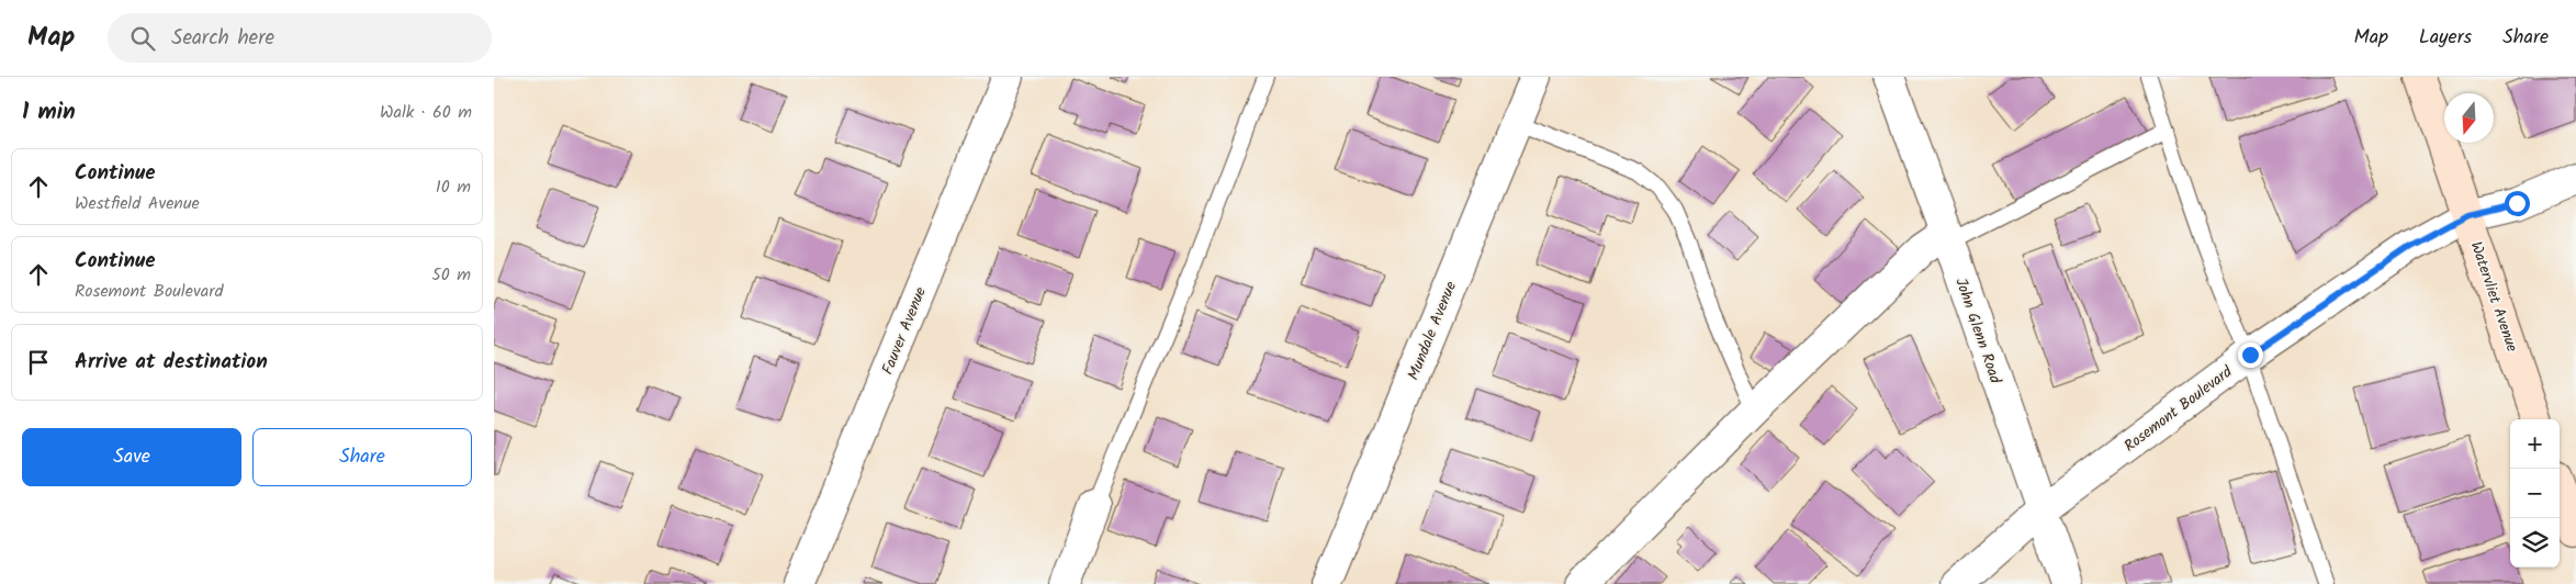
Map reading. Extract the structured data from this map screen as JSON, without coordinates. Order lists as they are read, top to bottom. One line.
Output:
{"streets":{"street":["Watervliet Avenue","Fauver Avenue","Mundale Avenue","John Glenn Road","Rosemont Boulevard"]},"crossings":[["Watervliet Avenue","Rosemont Boulevard"],["John Glenn Road","Rosemont Boulevard"]],"north":"bottom","page":{"header":"Map","search":"Search here","nav":["Map","Layers","Share"],"heading":["1 min","Walk · 60 m"],"list":[["Continue","Westfield Avenue","10 m"],["Continue","Rosemont Boulevard","50 m"],"Arrive at destination"],"buttons":["Save","Share"],"map_buttons":["+","−"]}}
